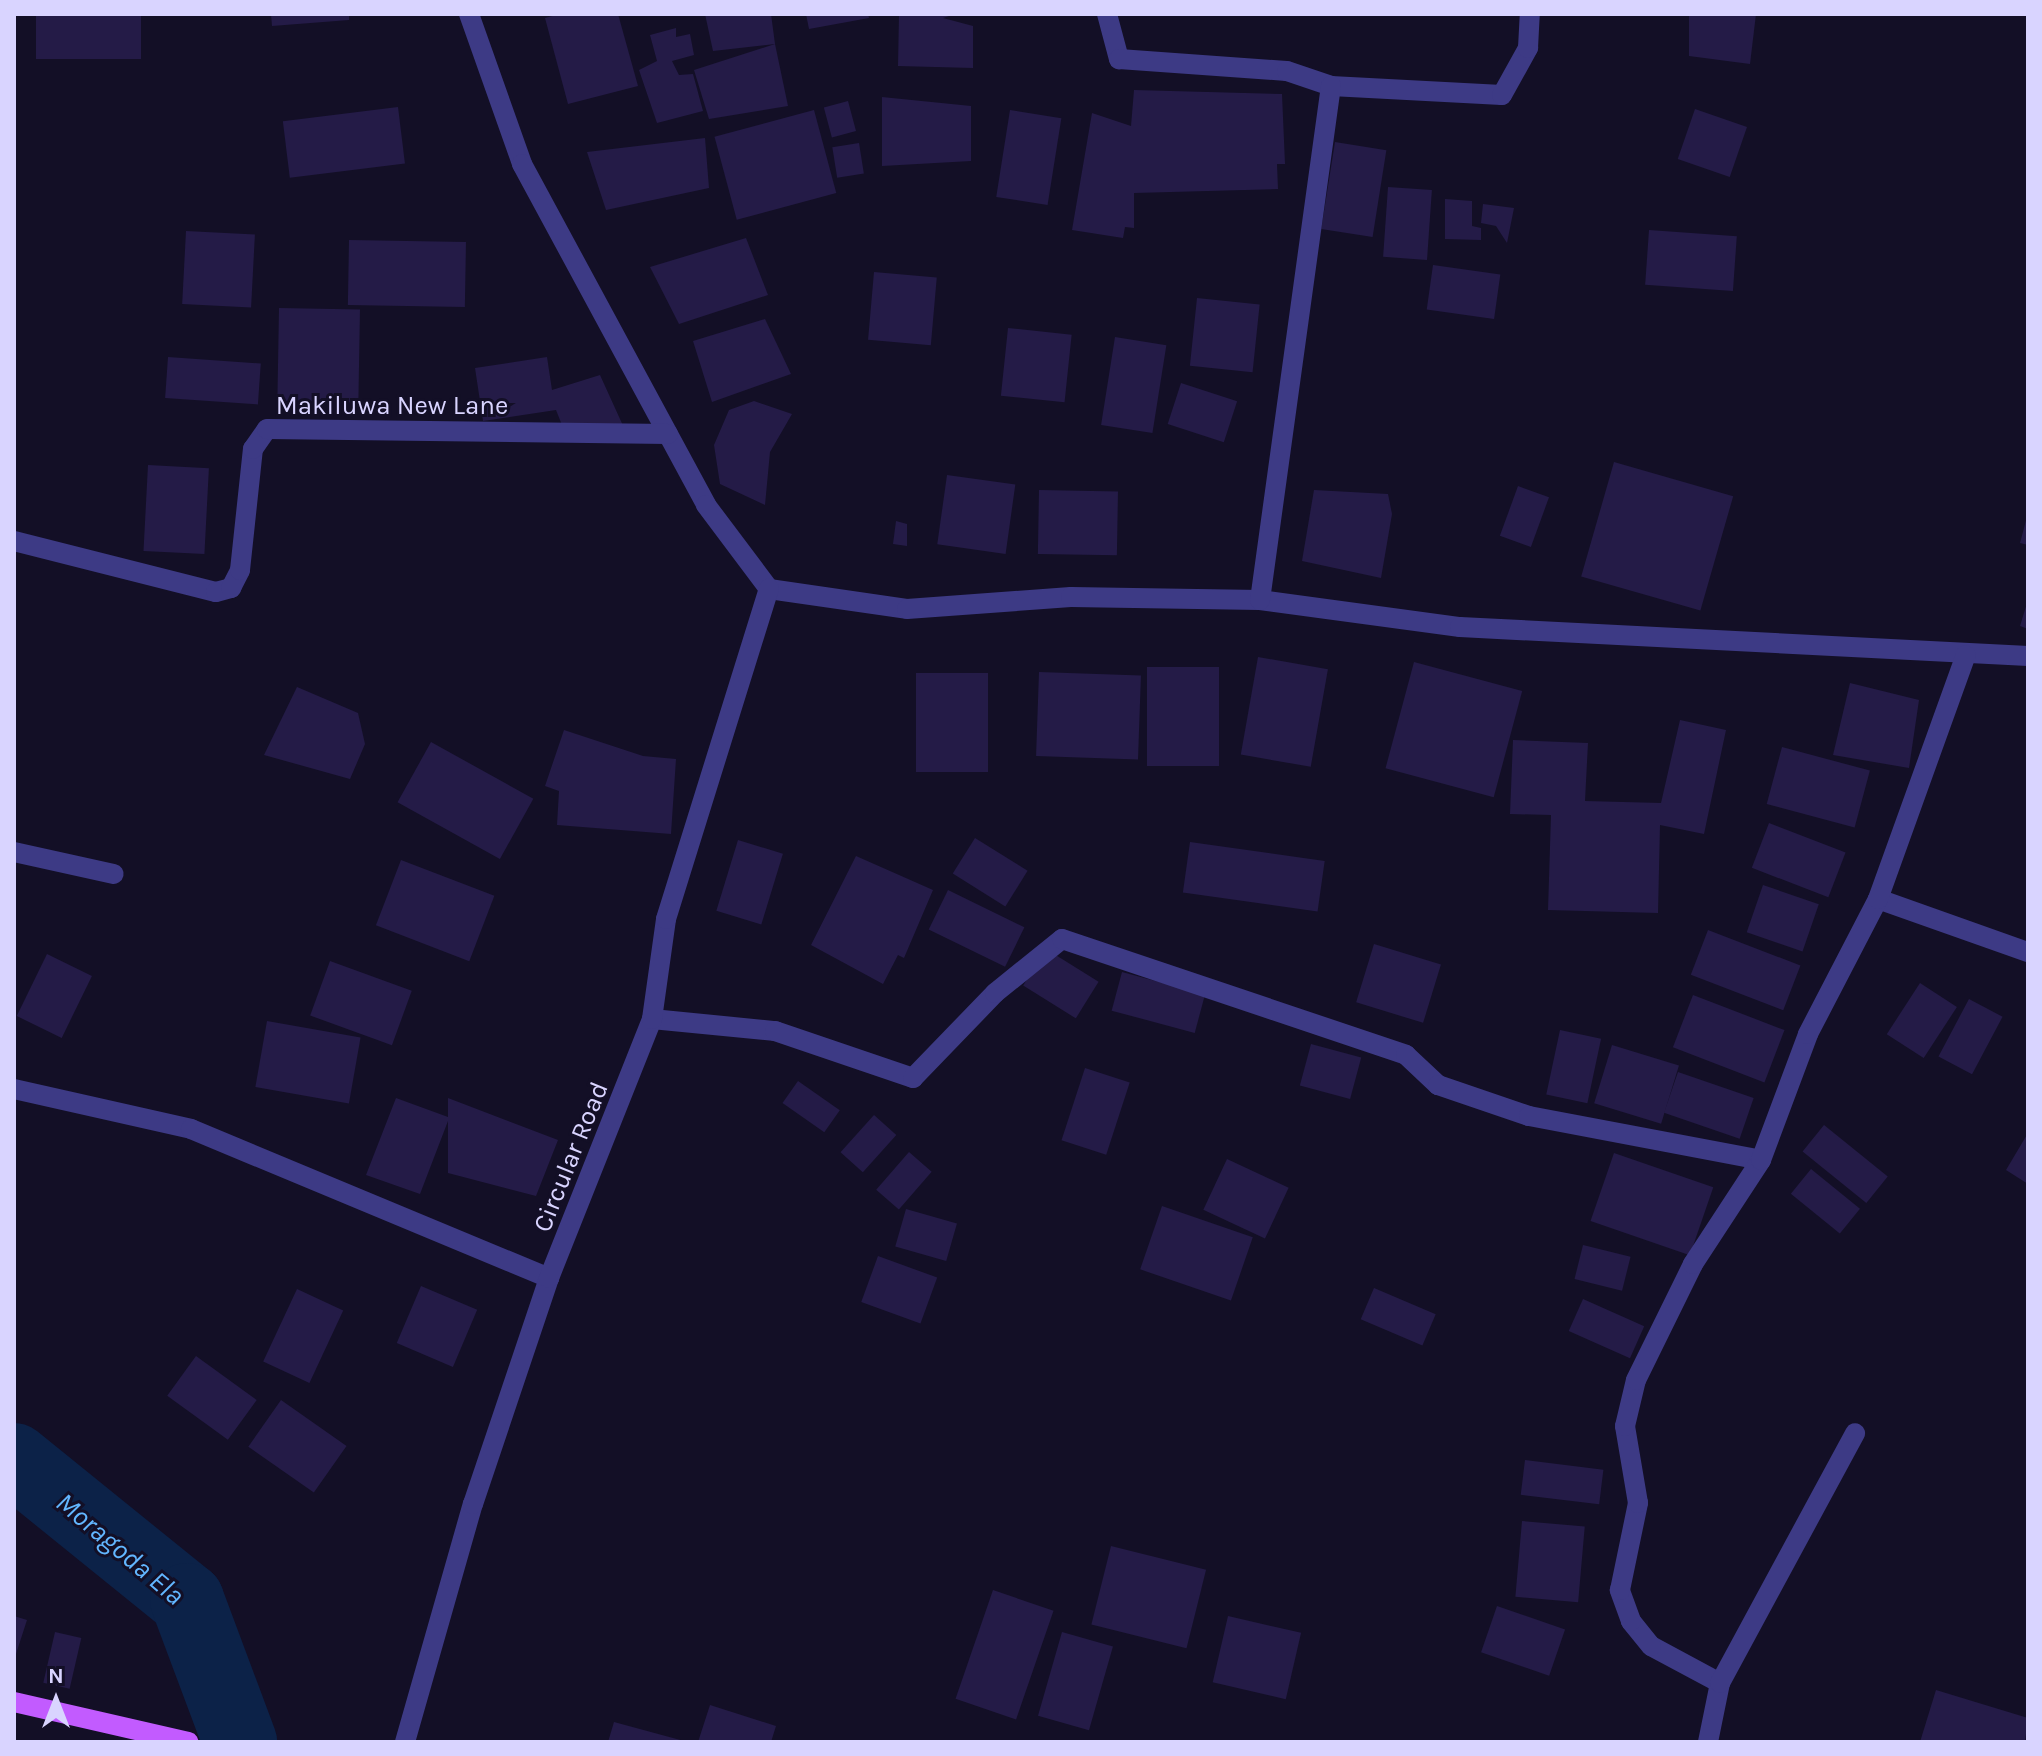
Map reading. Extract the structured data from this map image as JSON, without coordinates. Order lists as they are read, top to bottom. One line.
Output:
{"streets":{"street":["Makiluwa New Lane","Circular Road"]},"water":["Moragoda Ela"],"north":"top"}
